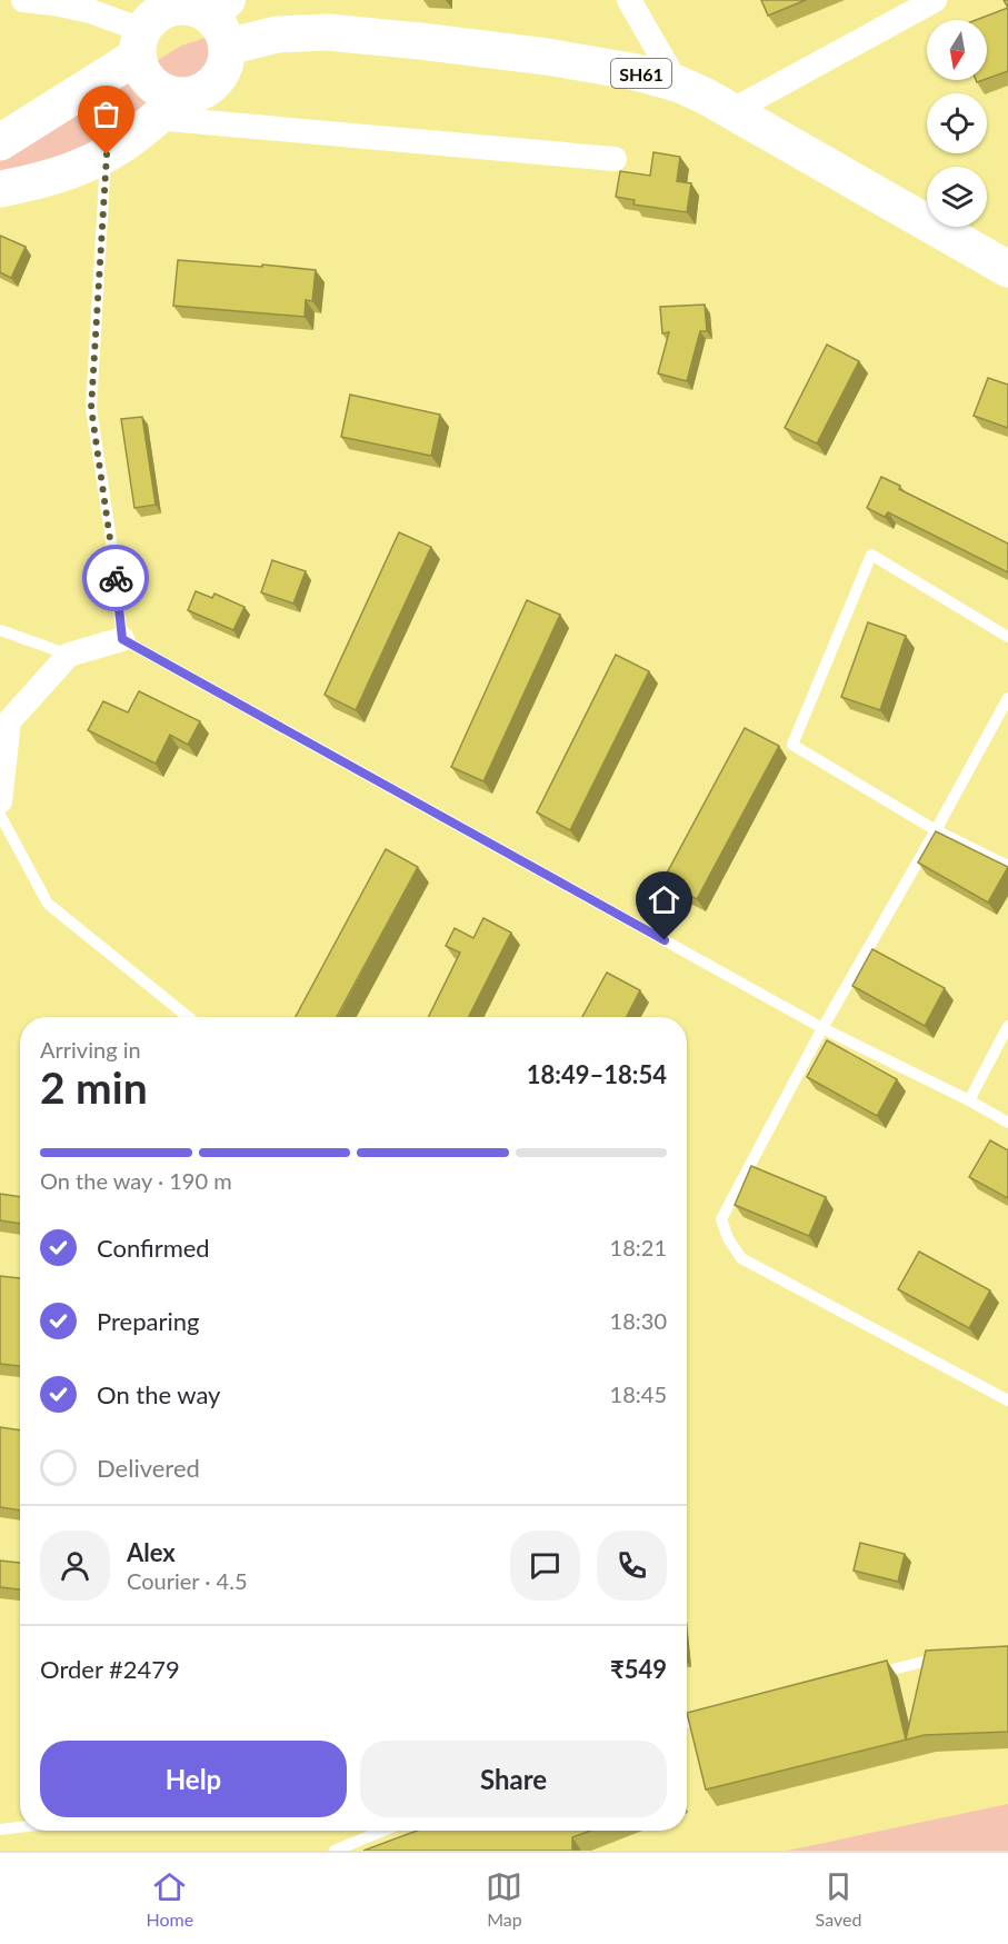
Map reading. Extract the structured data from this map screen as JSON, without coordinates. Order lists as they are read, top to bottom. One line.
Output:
{"streets":{"main road":["SH61"]},"north":"bottom","page":{"heading":["2 min","Arriving in","18:49–18:54"],"panel":["Alex","Courier · 4.5","Order #2479","₹549"],"bar":"On the way · 190 m","list":[["Confirmed","18:21"],["Preparing","18:30"],["On the way","18:45"],"Delivered"],"buttons":["Help","Share"],"tabs":["Home","Map","Saved"]}}
